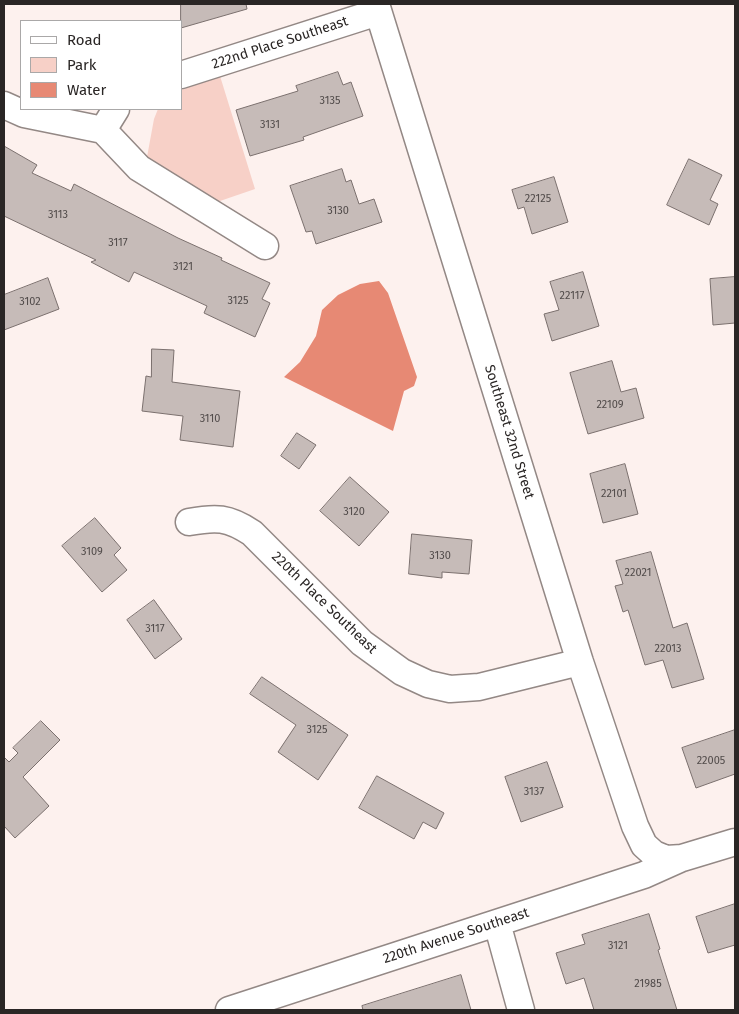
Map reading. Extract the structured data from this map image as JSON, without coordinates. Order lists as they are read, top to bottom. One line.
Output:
{"streets":{"street":["222nd Place Southeast","Southeast 32nd Street","220th Place Southeast","220th Avenue Southeast"]},"crossings":[["222nd Place Southeast","Southeast 32nd Street"],["Southeast 32nd Street","220th Place Southeast"],["Southeast 32nd Street","220th Avenue Southeast"]],"house_numbers":["3135","3131","22125","3130","3113","3117","3121","22117","3125","3102","22109","3110","22101","3120","3109","3130","22021","3117","22013","3125","22005","3137","3121","21985"],"legend":["Road","Park","Water"]}
